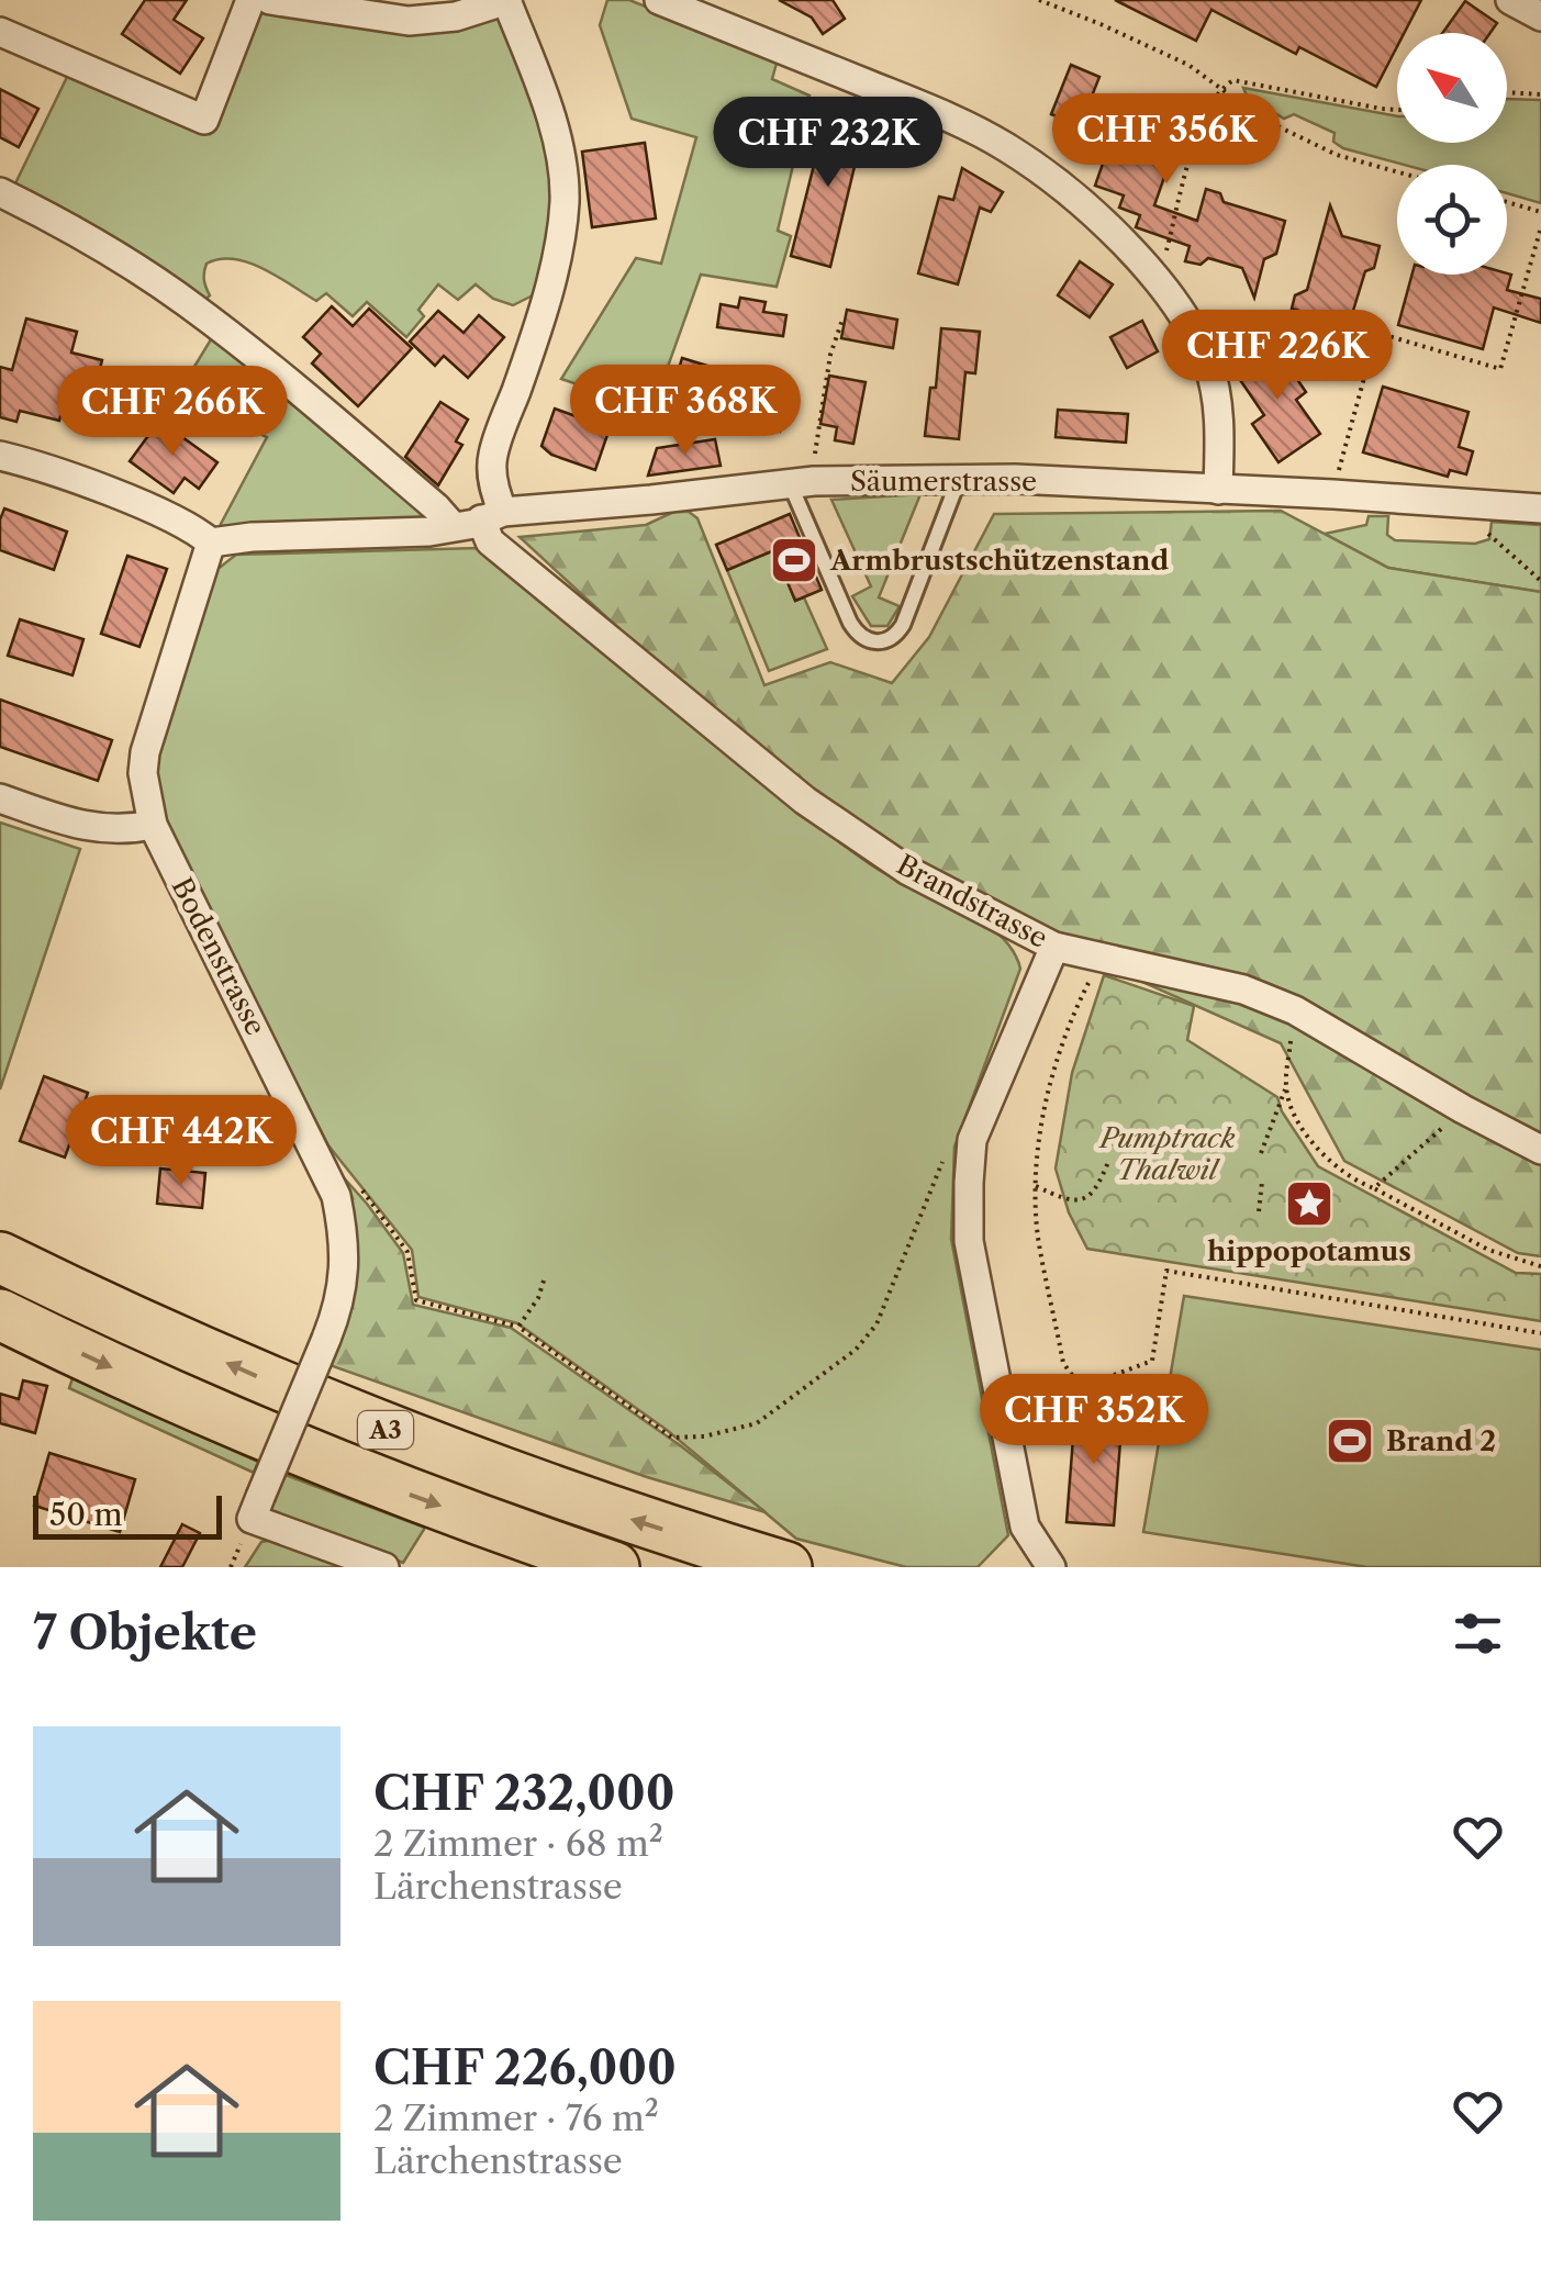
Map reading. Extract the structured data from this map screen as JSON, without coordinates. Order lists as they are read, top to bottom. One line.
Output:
{"streets":{"highway":["A3"],"street":["Säumerstrasse","Brandstrasse","Bodenstrasse"]},"crossings":[["Säumerstrasse","Brandstrasse"]],"parks":["Pumptrack Thalwil"],"places":{"sports":["Armbrustschützenstand","Brand 2"],"place":["hippopotamus"]},"scale_bar":"50 m","north":"top left","page":{"price":["CHF 356K","CHF 232K","CHF 226K","CHF 368K","CHF 266K","CHF 442K","CHF 352K"],"scale":"50 m","heading":"7 Objekte","list":[{"name":"CHF 232,000","note":"2 Zimmer · 68 m² · Lärchenstrasse"},{"name":"CHF 226,000","note":"2 Zimmer · 76 m² · Lärchenstrasse"}]}}
